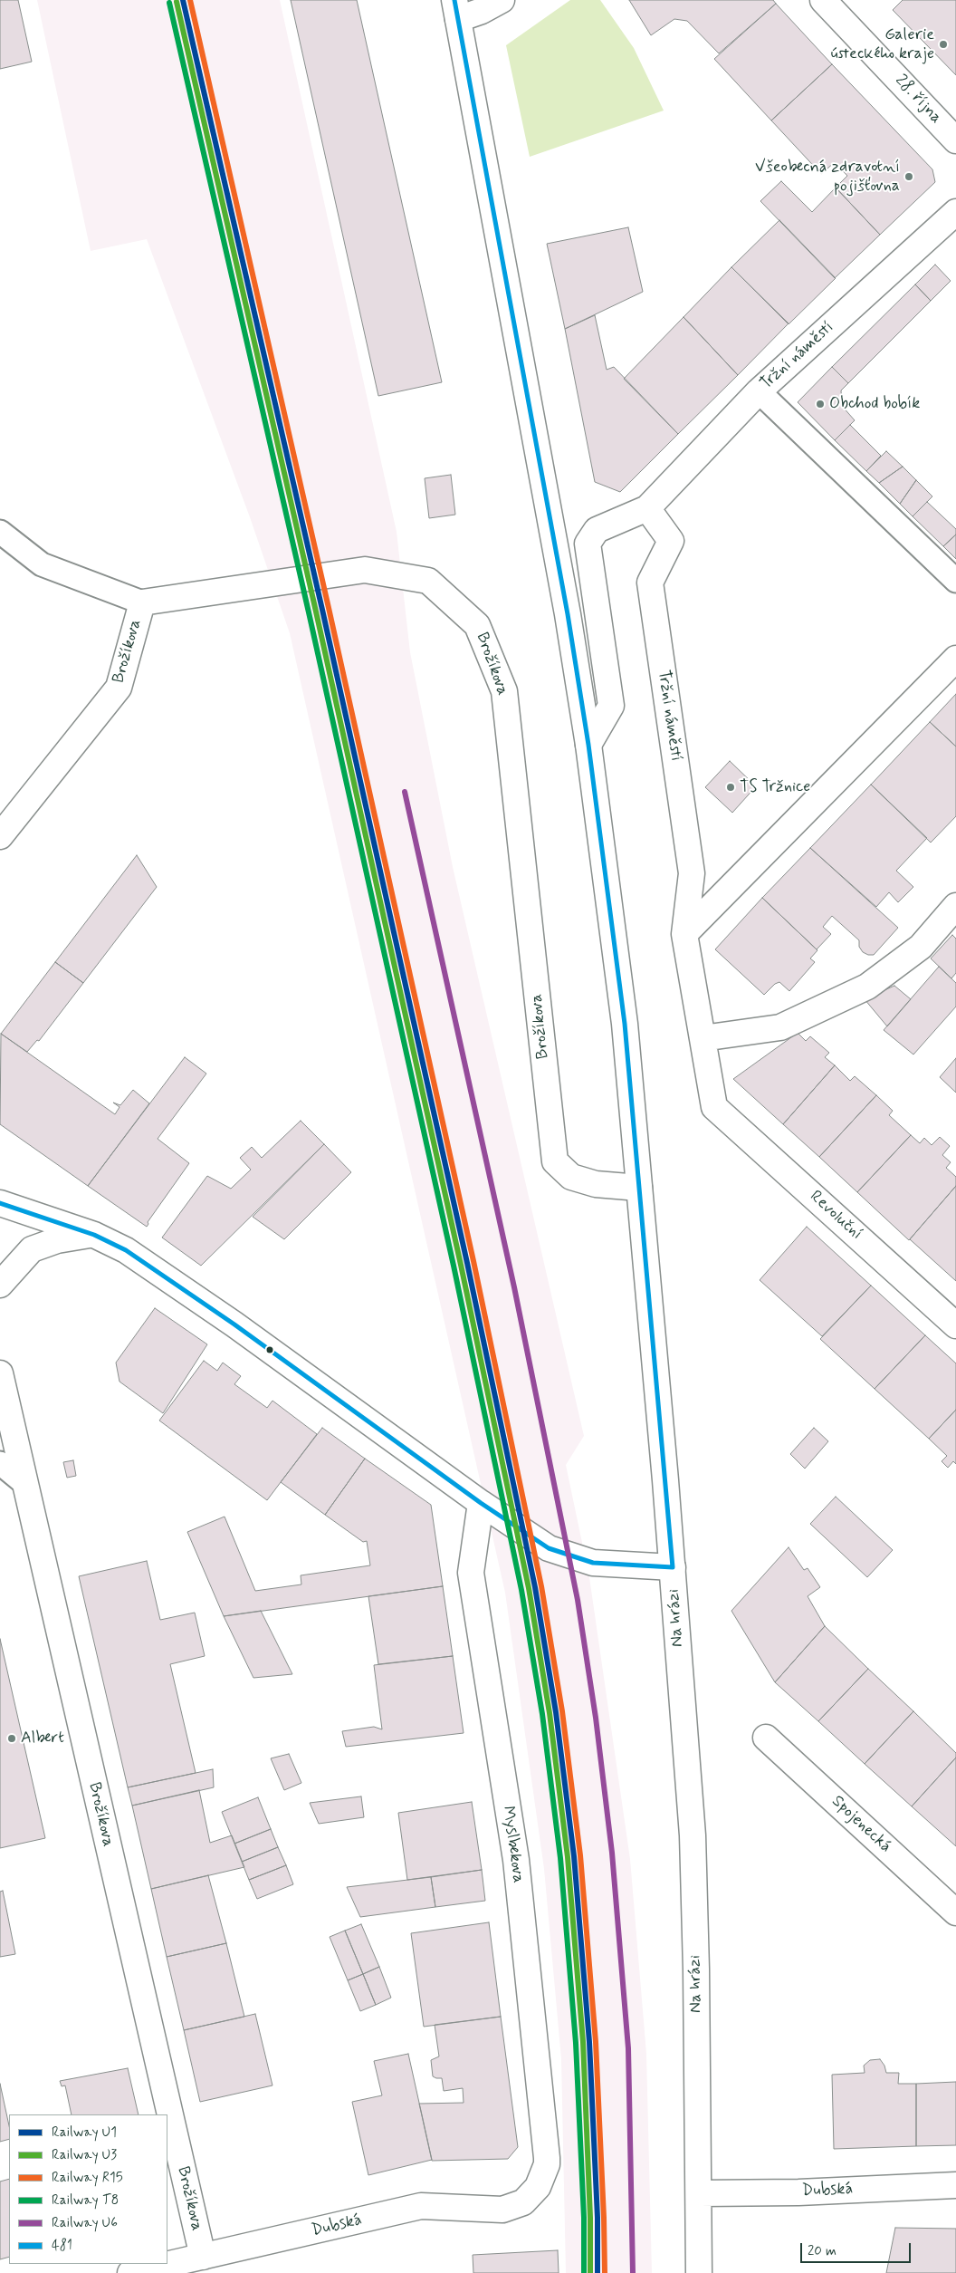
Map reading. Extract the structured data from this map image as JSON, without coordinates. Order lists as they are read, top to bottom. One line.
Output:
{"streets":{"street":["28. října","Tržní náměstí","Brožíkova","Revoluční","Na hrázi","Spojenecká","Myslbekova","Dubská"]},"crossings":[["Tržní náměstí","Revoluční"],["Tržní náměstí","Na hrázi"],["Brožíkova","Na hrázi"],["Brožíkova","Dubská"],["Na hrázi","Dubská"],["Myslbekova","Dubská"]],"places":["Galerie ústeckého kraje","Všeobecná zdravotní pojišťovna","Obchod bobík","TS Tržnice","Albert"],"lines":["rail line U1","rail line R15","transit line 481","rail line U3","rail line T8","rail line U6"],"legend":["Railway U1","Railway U3","Railway R15","Railway T8","Railway U6","481"],"scale_bar":"20 m"}
